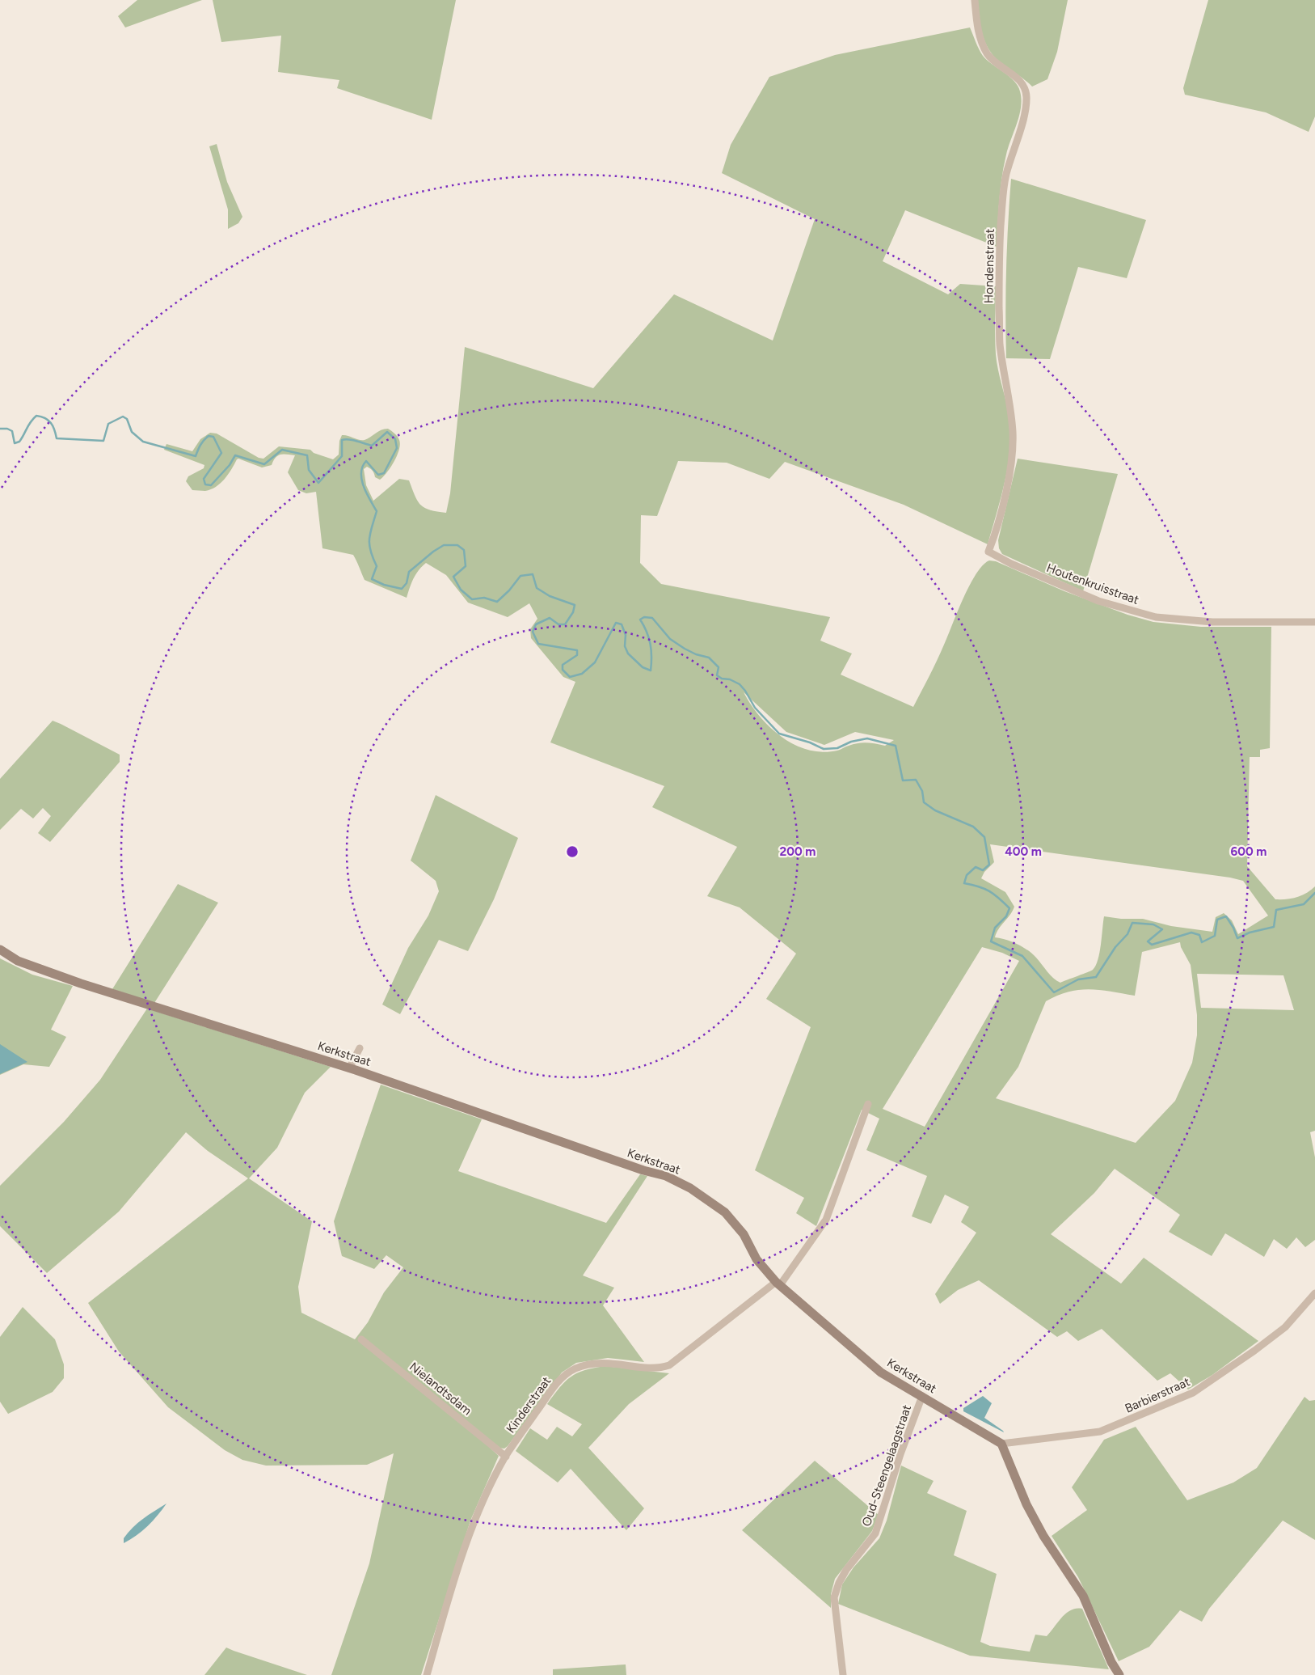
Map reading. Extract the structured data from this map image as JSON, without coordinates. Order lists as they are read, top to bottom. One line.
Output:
{"streets":{"street":["Hondenstraat","Houtenkruisstraat","Kerkstraat","Nielandtsdam","Barbierstraat","Kinderstraat","Oud-Steengelaagstraat"]},"crossings":[["Hondenstraat","Houtenkruisstraat"],["Kerkstraat","Barbierstraat"],["Kerkstraat","Kinderstraat"],["Kerkstraat","Oud-Steengelaagstraat"],["Nielandtsdam","Kinderstraat"]],"rings":["200 m","400 m","600 m"]}
